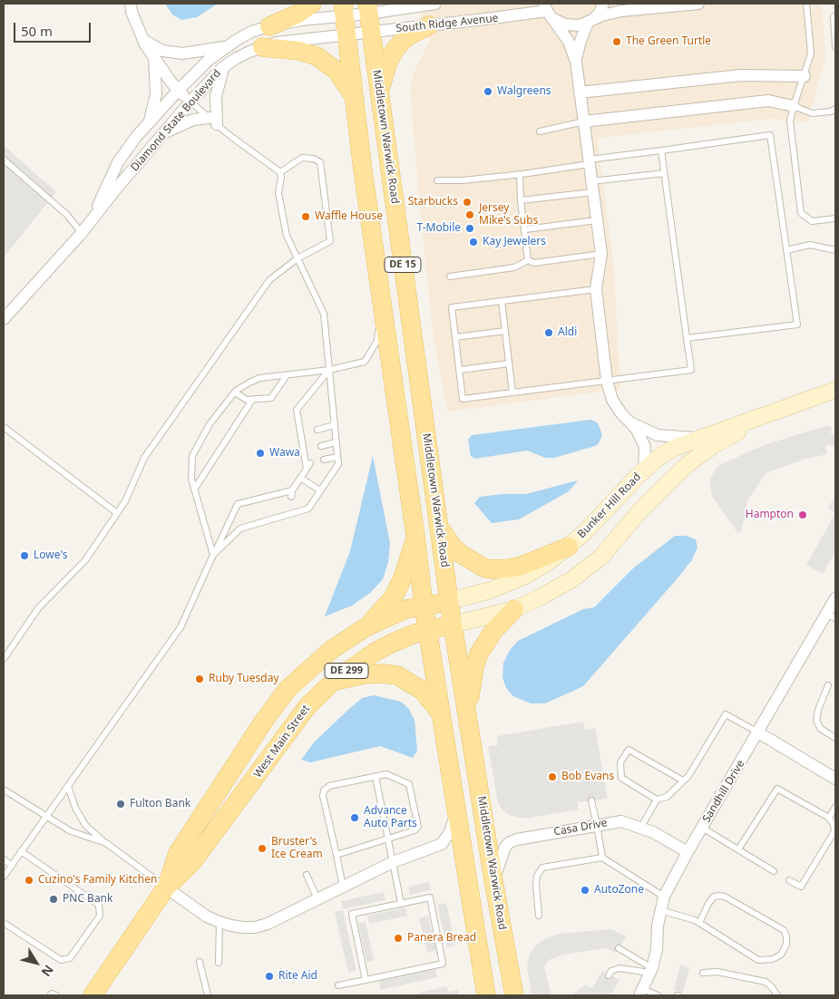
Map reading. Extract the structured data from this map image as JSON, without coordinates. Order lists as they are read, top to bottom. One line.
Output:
{"streets":{"main road":["Middletown Warwick Road","DE 15","Bunker Hill Road","DE 299","West Main Street"],"street":["South Ridge Avenue","Diamond State Boulevard","Sandhill Drive","Casa Drive"]},"crossings":[["South Ridge Avenue","Diamond State Boulevard"],["South Ridge Avenue","Middletown Warwick Road"],["South Ridge Avenue","DE 15"],["Diamond State Boulevard","Middletown Warwick Road"],["Diamond State Boulevard","DE 15"],["Middletown Warwick Road","DE 15"],["Middletown Warwick Road","Bunker Hill Road"],["Middletown Warwick Road","West Main Street"],["Middletown Warwick Road","Casa Drive"],["DE 15","Bunker Hill Road"],["DE 15","DE 299"],["DE 15","West Main Street"],["Bunker Hill Road","West Main Street"],["DE 299","West Main Street"],["Sandhill Drive","Casa Drive"]],"places":["The Green Turtle","Walgreens","Starbucks","Jersey Mike's Subs","Waffle House","T-Mobile","Kay Jewelers","Aldi","Wawa","Hampton","Lowe's","Ruby Tuesday","Bob Evans","Fulton Bank","Advance Auto Parts","Bruster's Ice Cream","Cuzino's Family Kitchen","AutoZone","PNC Bank","Panera Bread","Rite Aid"],"scale_bar":"50 m","north":"bottom right"}
